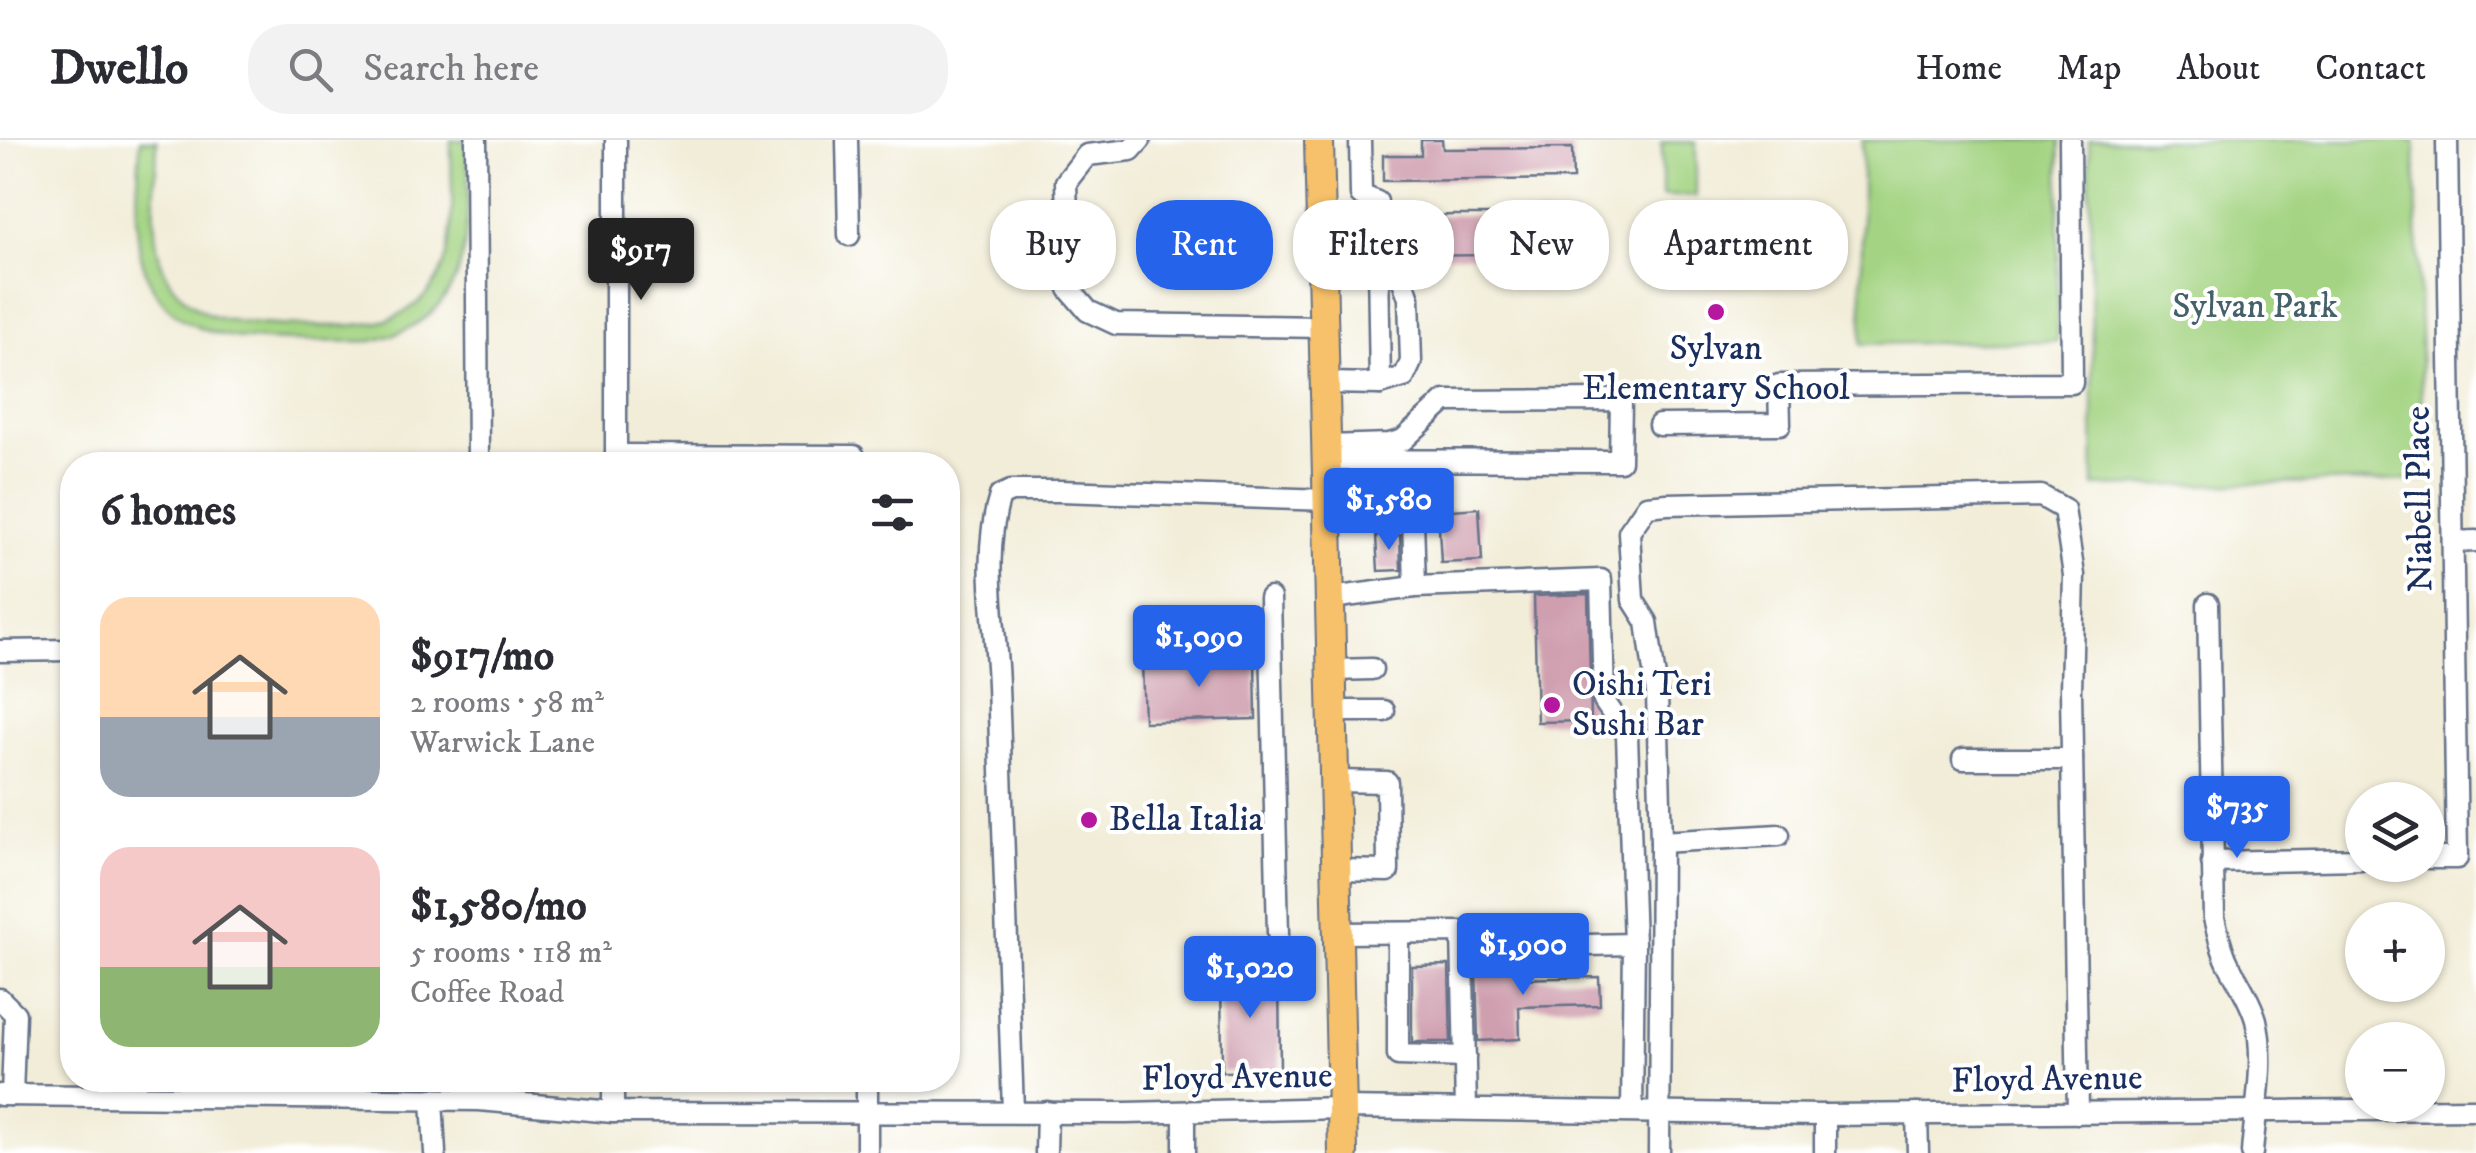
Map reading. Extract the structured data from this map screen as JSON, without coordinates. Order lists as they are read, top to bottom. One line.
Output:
{"streets":{"street":["Niabell Place","Floyd Avenue"]},"parks":["Sylvan Park"],"places":["Sylvan Elementary School","Oishi Teri Sushi Bar","Bella Italia"],"page":{"header":"Dwello","search":"Search here","nav":["Home","Map","About","Contact"],"chip":["Buy","Rent","Filters","New","Apartment"],"price":["$917","$1,580","$1,090","$735","$1,900","$1,020"],"heading":"6 homes","list":[{"name":"$917/mo","note":"2 rooms · 58 m² · Warwick Lane"},{"name":"$1,580/mo","note":"5 rooms · 118 m² · Coffee Road"}],"map_buttons":["+","−"]}}
